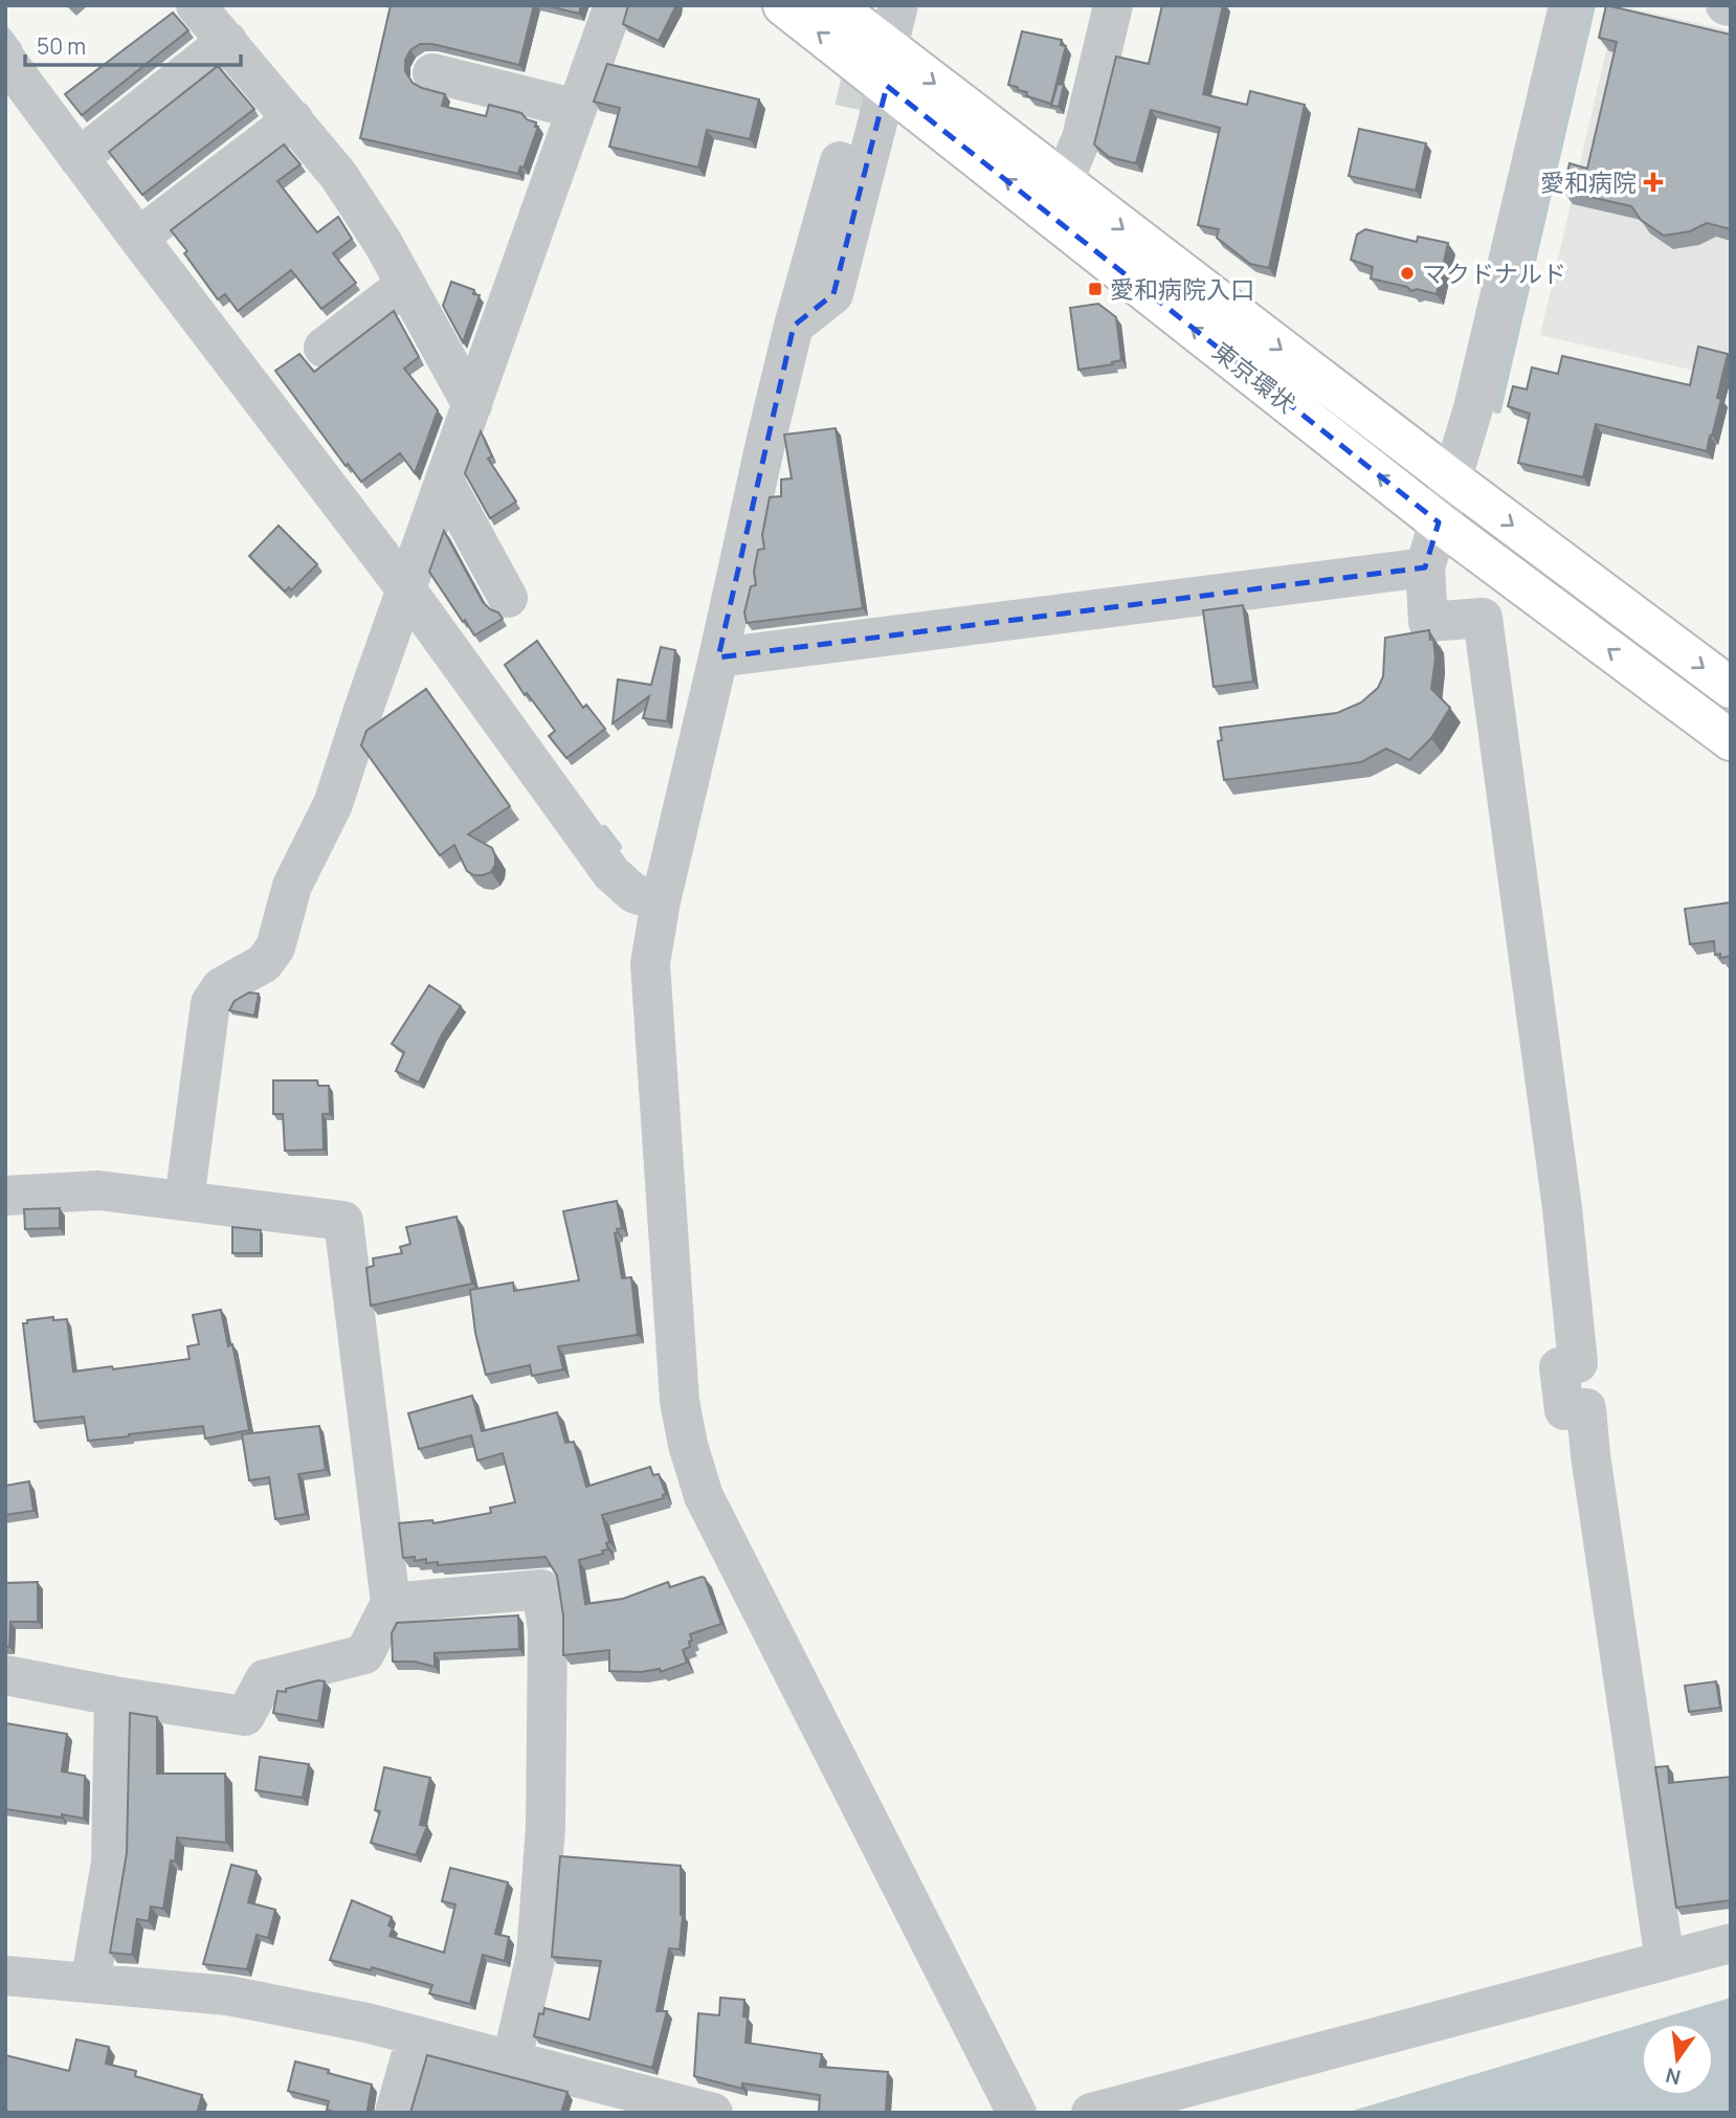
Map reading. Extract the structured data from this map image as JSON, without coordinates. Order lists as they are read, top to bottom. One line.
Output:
{"streets":{"highway":["東京環状"]},"places":{"health":["愛和病院"],"other":["マクドナルド"],"transit":["愛和病院入口"]},"scale_bar":"50 m","north":"bottom"}
